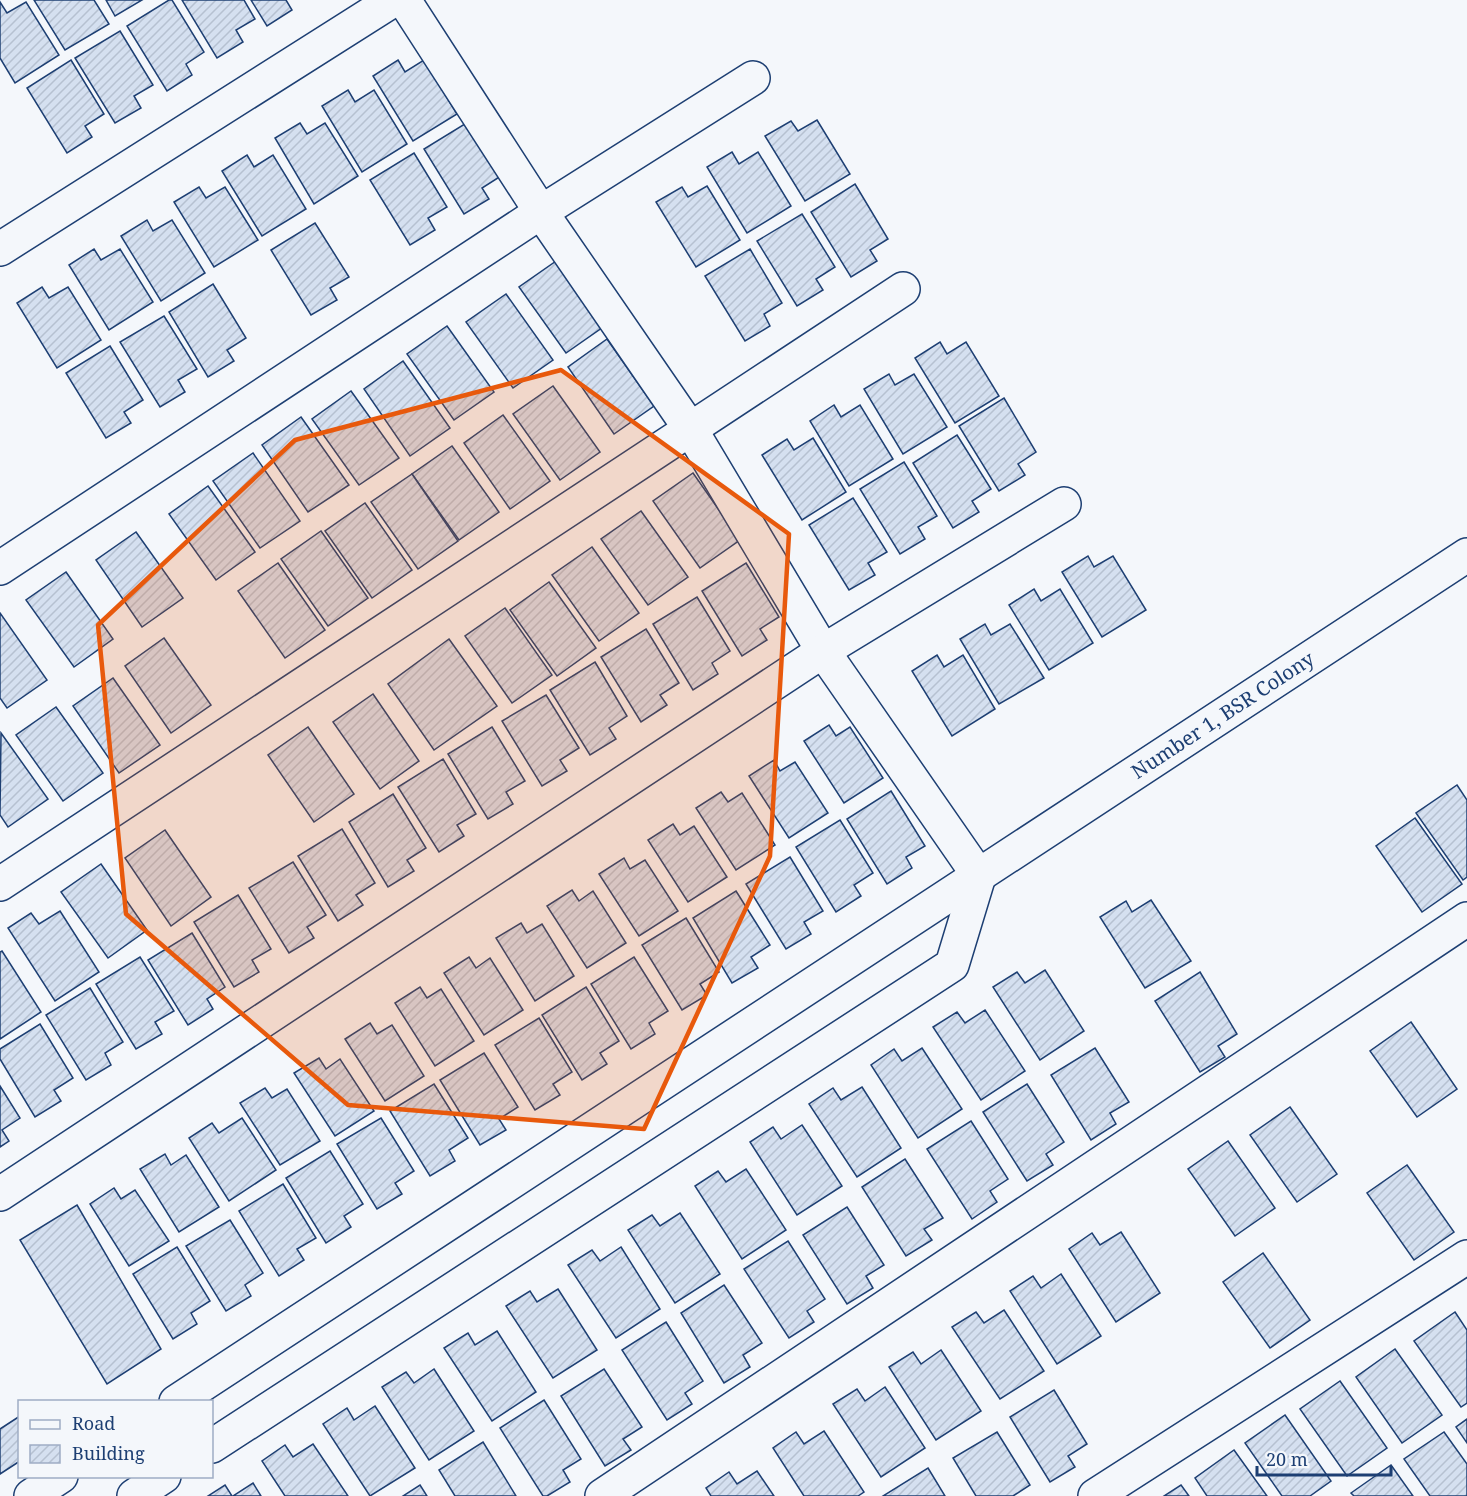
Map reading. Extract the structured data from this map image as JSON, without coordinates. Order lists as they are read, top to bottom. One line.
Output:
{"streets":{"street":["Number 1, BSR Colony"]},"legend":["Road","Building"],"scale_bar":"20 m"}
